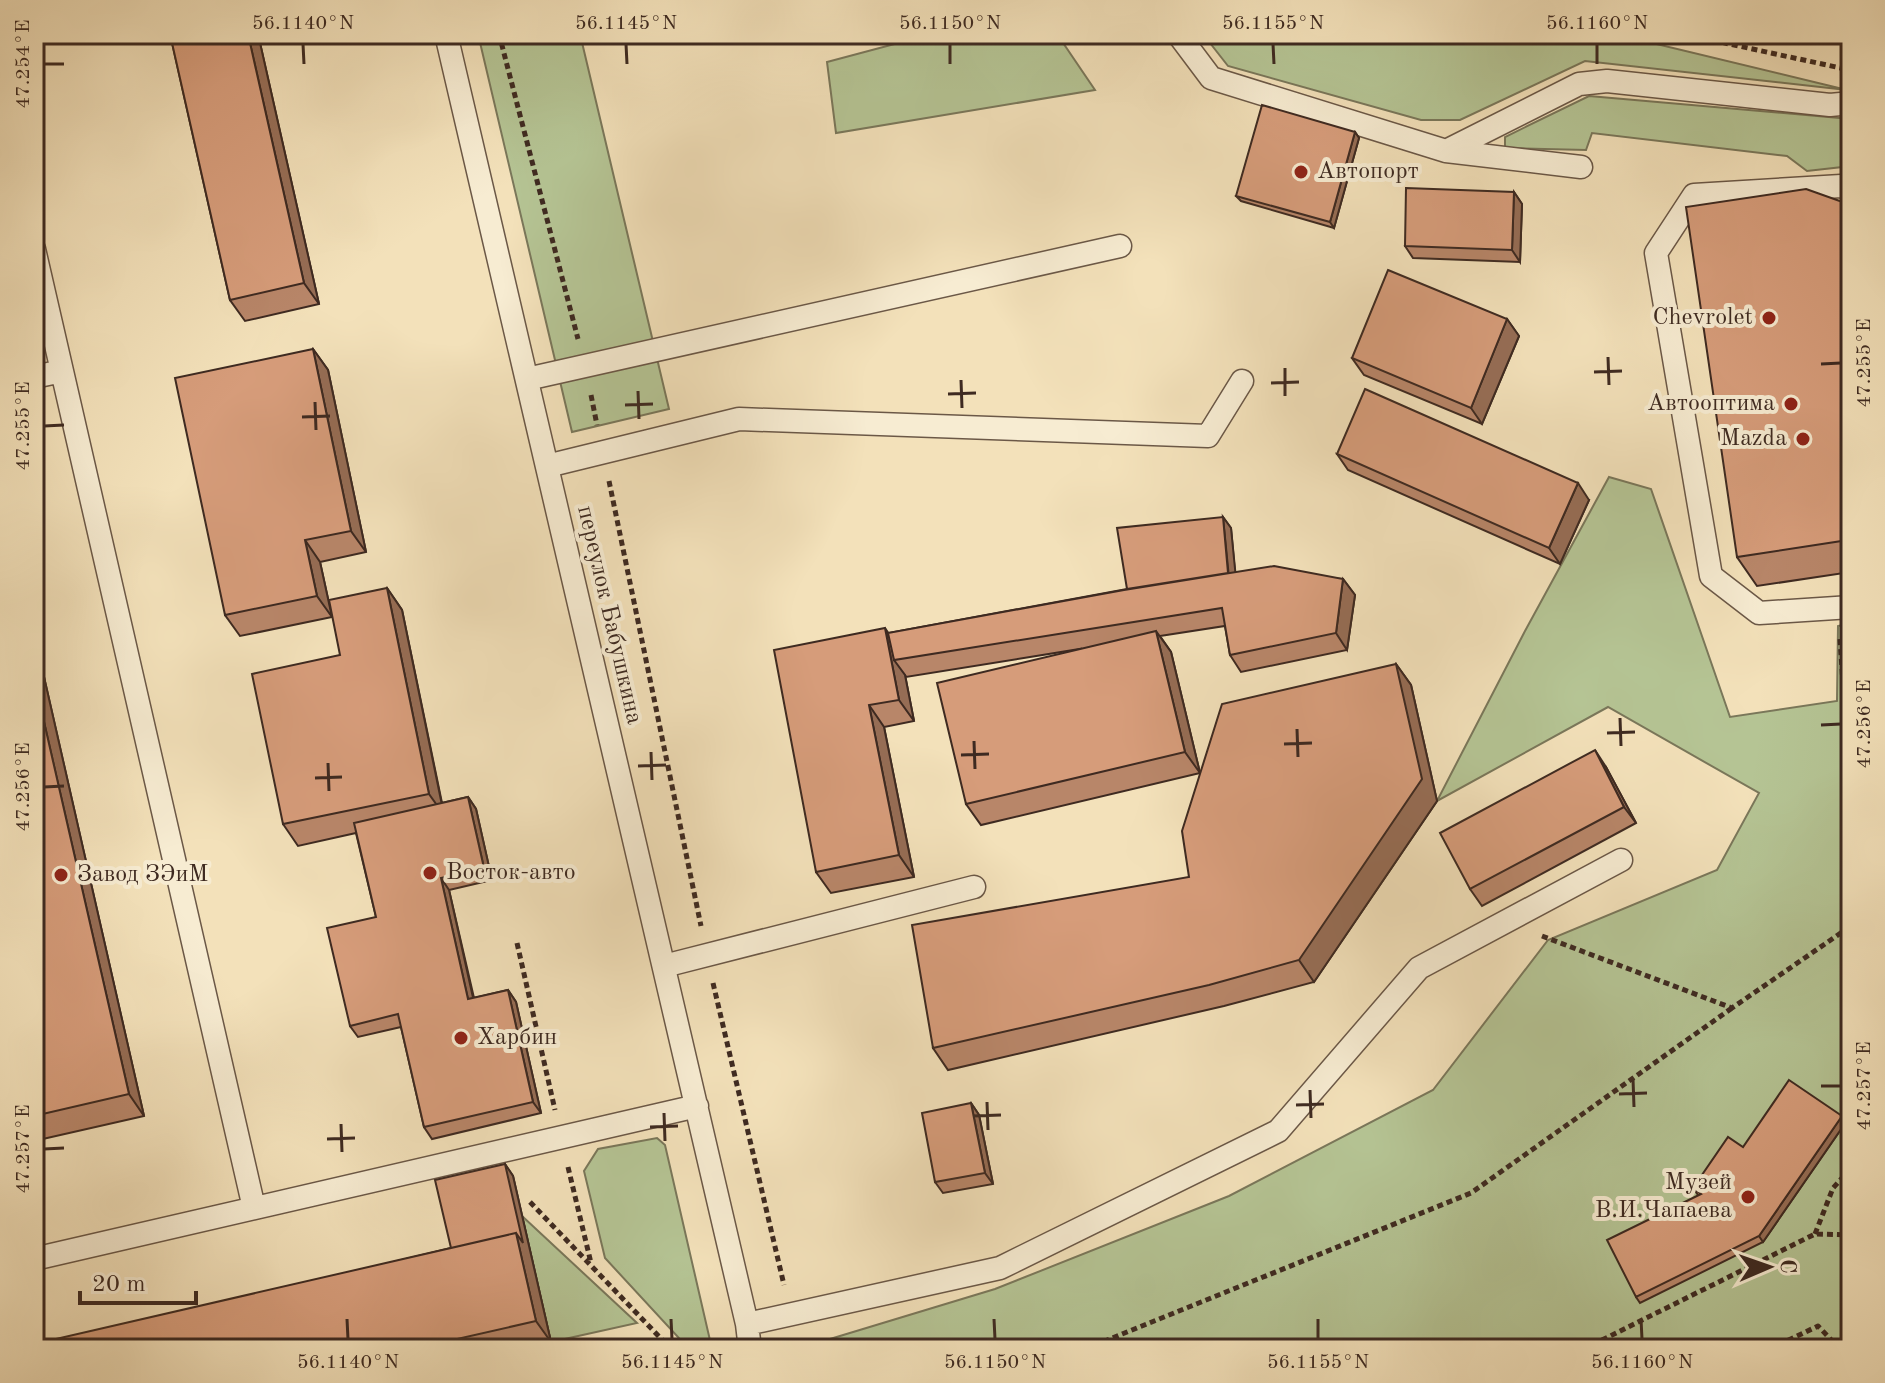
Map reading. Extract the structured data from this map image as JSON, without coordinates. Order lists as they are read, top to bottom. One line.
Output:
{"streets":{"lane":["переулок Бабушкина"]},"places":["Автопорт","Chevrolet","Автооптима","Mazda","Восток-авто","Завод ЗЭиМ","Харбин","Музей В.И.Чапаева"],"scale_bar":"20 m","north":"right","coordinates":["56.1140°N","56.1145°N","56.1150°N","56.1155°N","56.1160°N","47.254°E","47.255°E","47.256°E","47.257°E"]}
